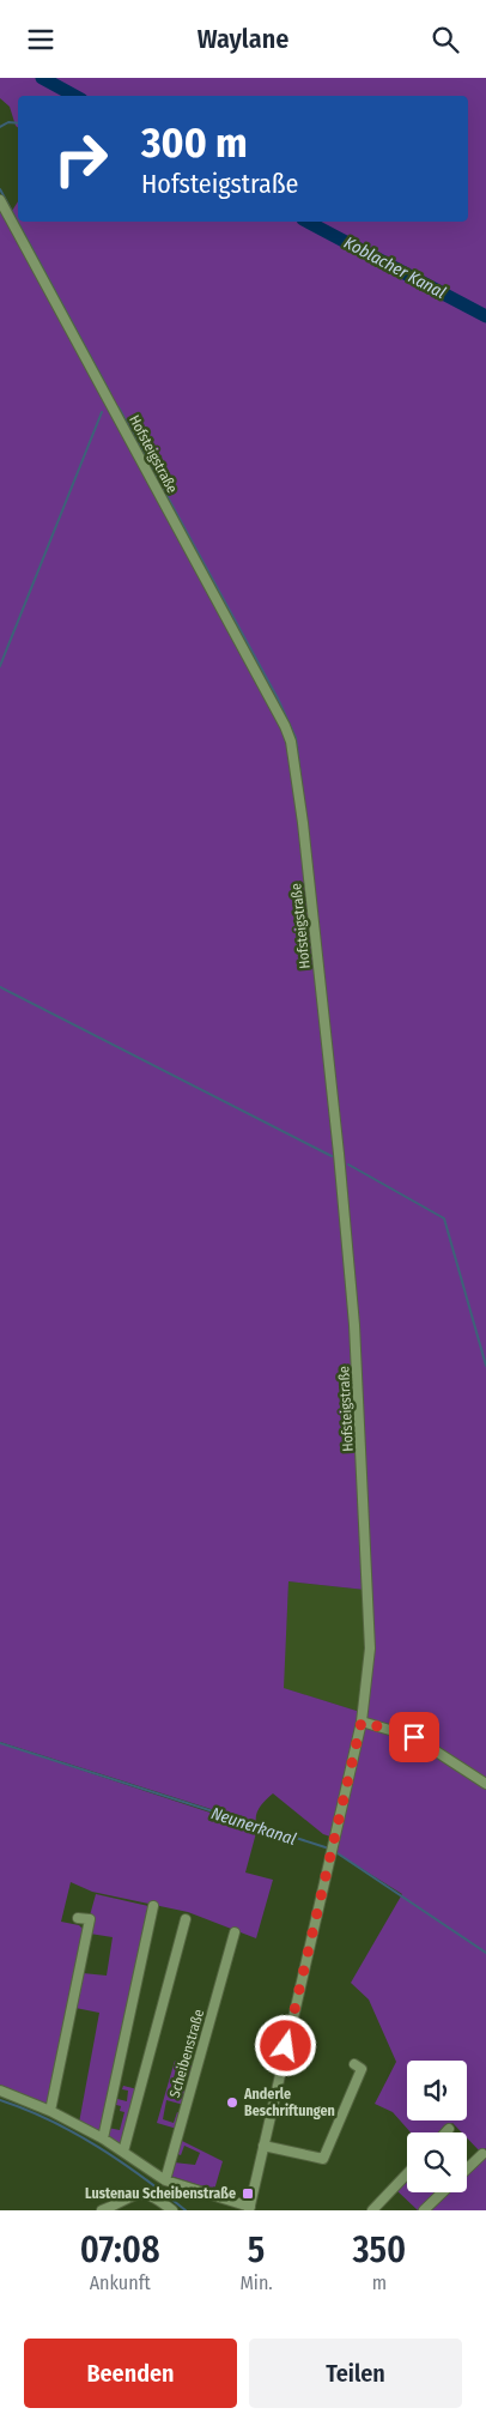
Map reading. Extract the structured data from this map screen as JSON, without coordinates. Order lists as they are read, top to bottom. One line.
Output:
{"streets":{"street":["Hofsteigstraße","Scheibenstraße"]},"water":["Koblacher Kanal","Neunerkanal"],"places":{"other":["Anderle Beschriftungen"],"transit":["Lustenau Scheibenstraße"]},"page":{"header":"Waylane","turn":["300 m","Hofsteigstraße"],"eta":["07:08","Ankunft","5","Min.","350","m"],"buttons":["Beenden","Teilen"]}}
